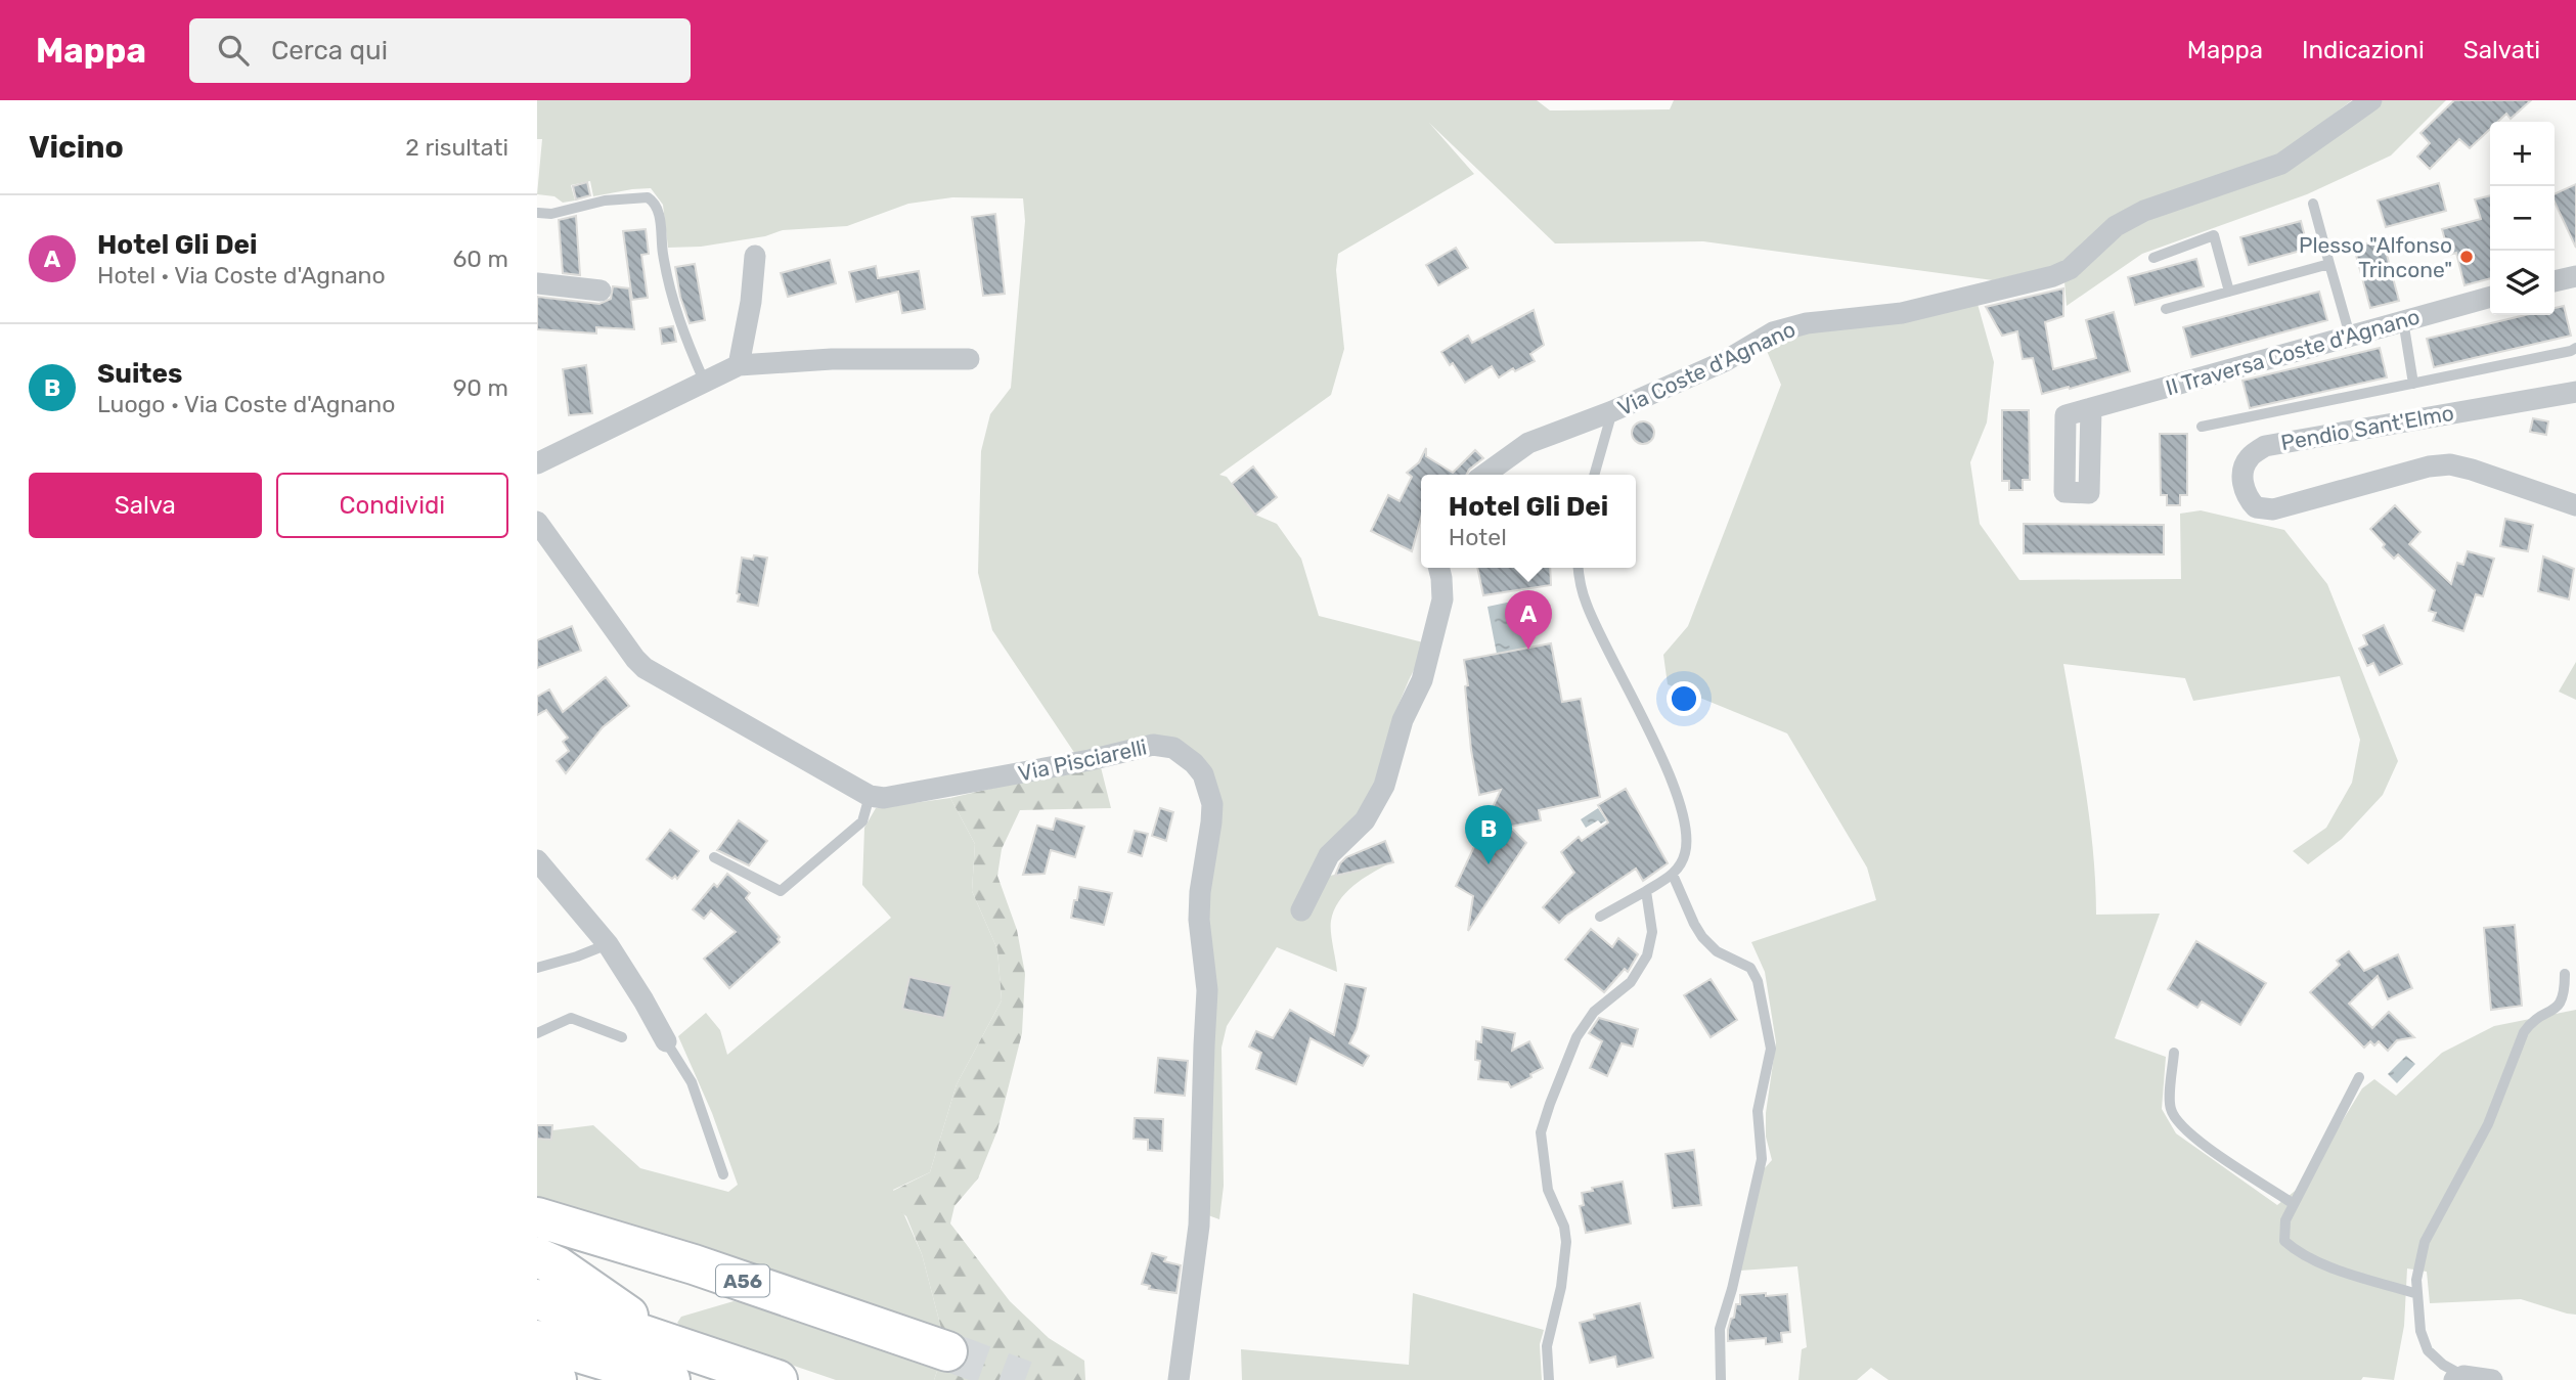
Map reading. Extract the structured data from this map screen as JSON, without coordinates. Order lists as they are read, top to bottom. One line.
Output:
{"streets":{"highway":["A56"],"street":["II Traversa Coste d'Agnano","Via Coste d'Agnano","Pendio Sant'Elmo","Via Pisciarelli"]},"places":["Plesso \"Alfonso Trincone\""],"page":{"header":"Mappa","search":"Cerca qui","nav":["Mappa","Indicazioni","Salvati"],"heading":["Vicino","2 risultati"],"map_buttons":["+","−"],"list":[{"mark":"A","name":"Hotel Gli Dei","note":"Hotel · Via Coste d'Agnano","value":"60 m"},{"mark":"B","name":"Suites","note":"Luogo · Via Coste d'Agnano","value":"90 m"}],"buttons":["Salva","Condividi"],"popup":["Hotel Gli Dei","Hotel"],"pins":["A","B"]}}
